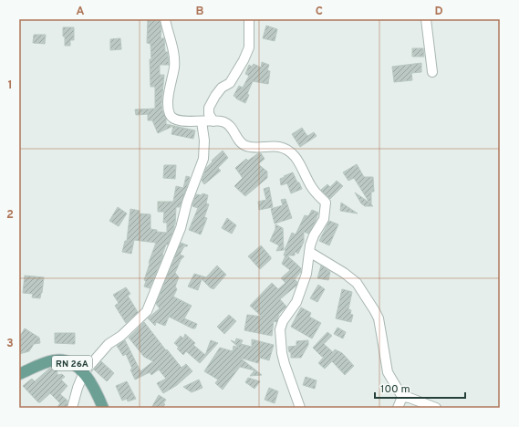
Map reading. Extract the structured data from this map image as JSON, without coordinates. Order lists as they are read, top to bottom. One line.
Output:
{"streets":{"main road":["RN 26A"]},"scale_bar":"100 m","grid":{"columns":["A","B","C","D"],"rows":["1","2","3"]}}
